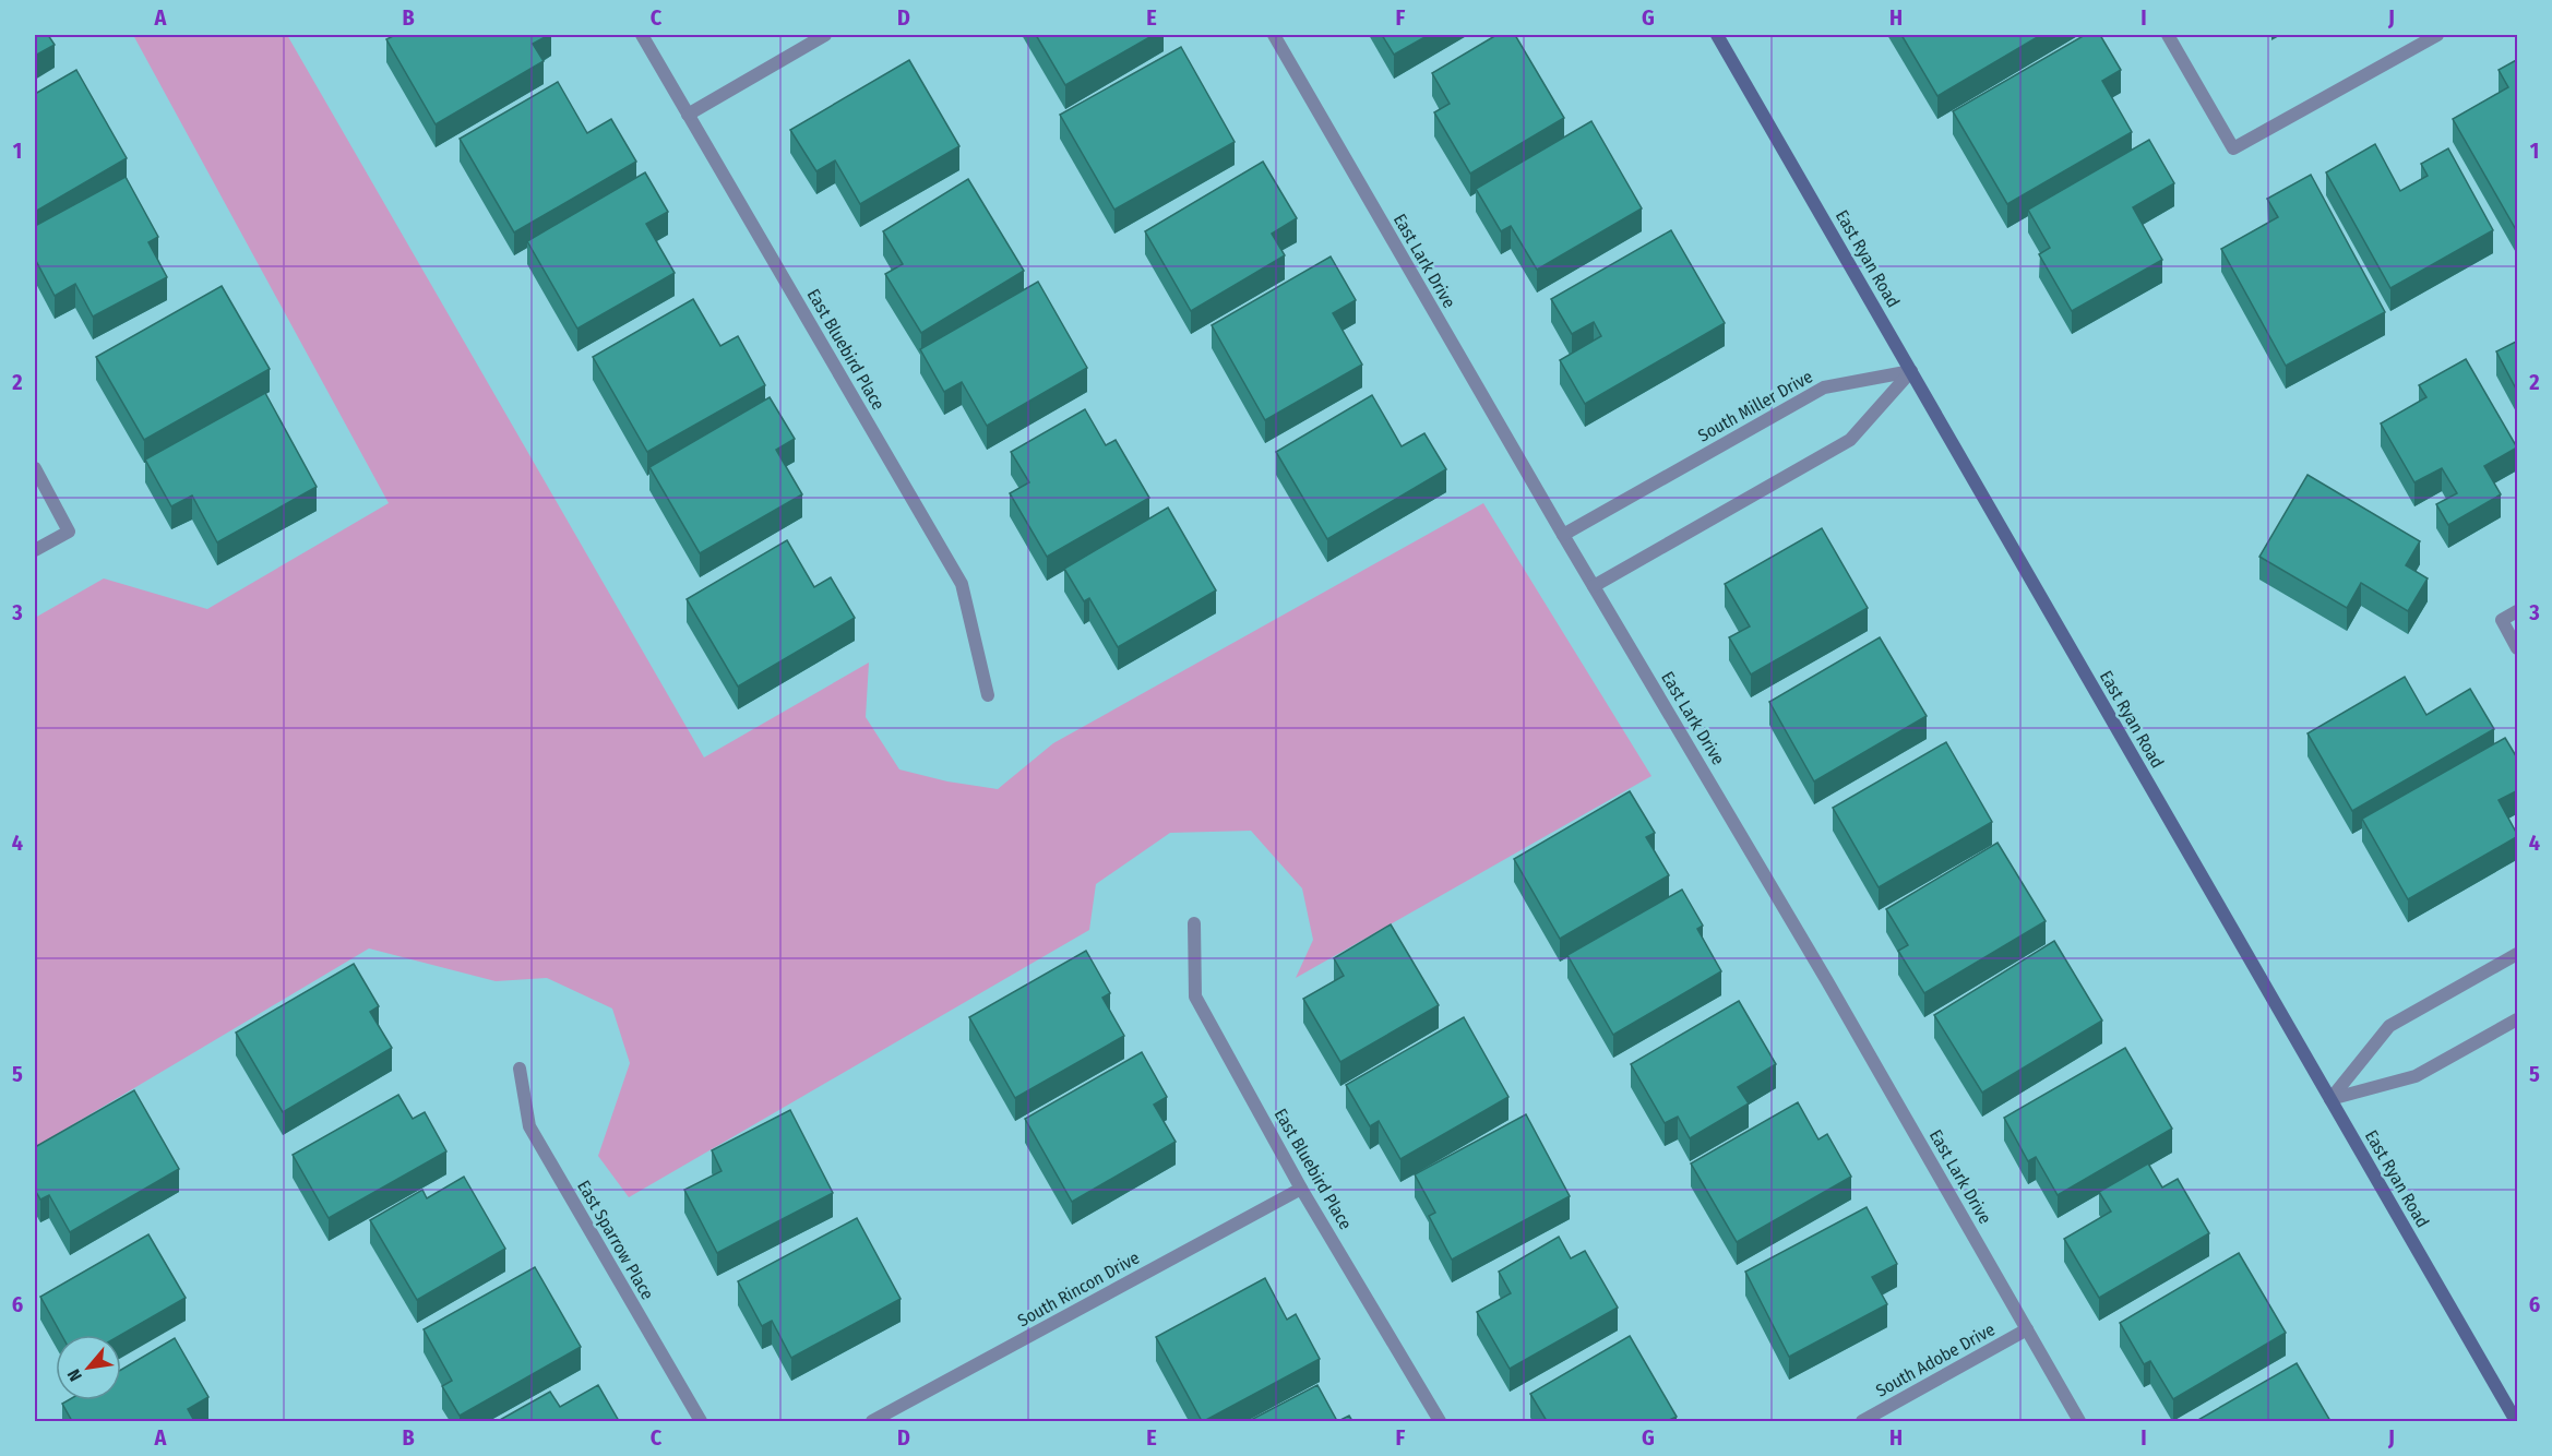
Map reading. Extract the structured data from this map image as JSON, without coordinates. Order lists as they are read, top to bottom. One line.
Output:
{"streets":{"street":["East Ryan Road","East Lark Drive","East Bluebird Place","South Miller Drive","East Sparrow Place","South Rincon Drive","South Adobe Drive"]},"crossings":[["East Ryan Road","South Miller Drive"],["East Lark Drive","South Miller Drive"],["East Lark Drive","South Adobe Drive"],["East Bluebird Place","South Rincon Drive"]],"north":"bottom left","grid":{"columns":["A","B","C","D","E","F","G","H","I","J"],"rows":["1","2","3","4","5","6"]}}
